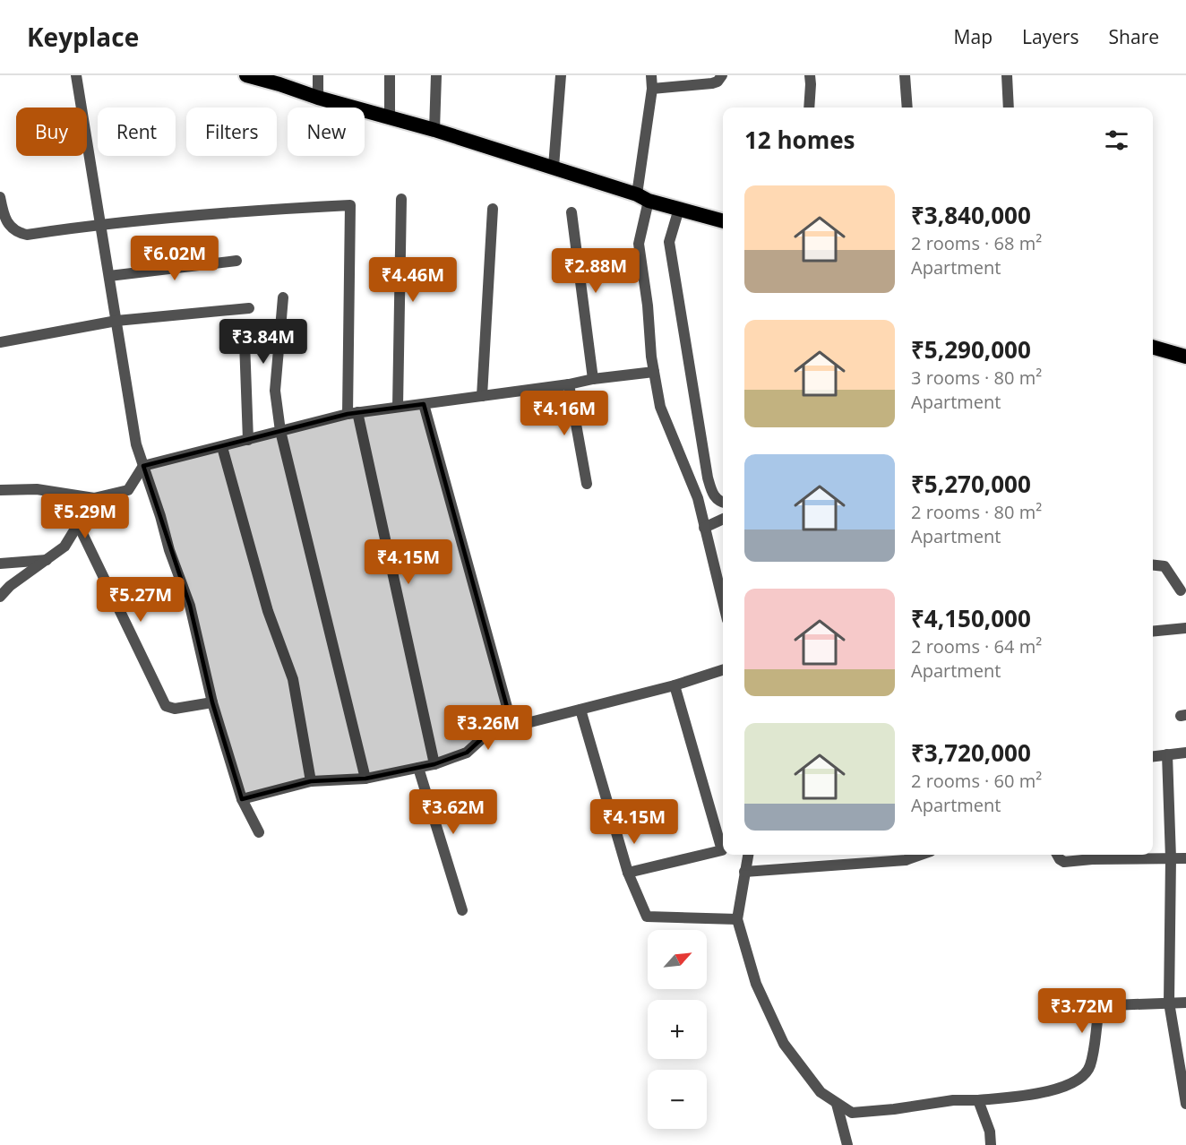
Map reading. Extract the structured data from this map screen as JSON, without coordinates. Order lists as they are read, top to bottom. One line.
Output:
{"north":"top right","page":{"header":"Keyplace","nav":["Map","Layers","Share"],"chip":["Buy","Rent","Filters","New"],"heading":"12 homes","list":[{"name":"₹3,840,000","note":"2 rooms · 68 m² · Apartment"},{"name":"₹5,290,000","note":"3 rooms · 80 m² · Apartment"},{"name":"₹5,270,000","note":"2 rooms · 80 m² · Apartment"},{"name":"₹4,150,000","note":"2 rooms · 64 m² · Apartment"},{"name":"₹3,720,000","note":"2 rooms · 60 m² · Apartment"}],"price":["₹6.02M","₹2.88M","₹4.46M","₹3.84M","₹4.16M","₹5.29M","₹4.15M","₹5.27M","₹3.26M","₹3.62M","₹4.15M","₹3.72M"],"map_buttons":["+","−"]}}
